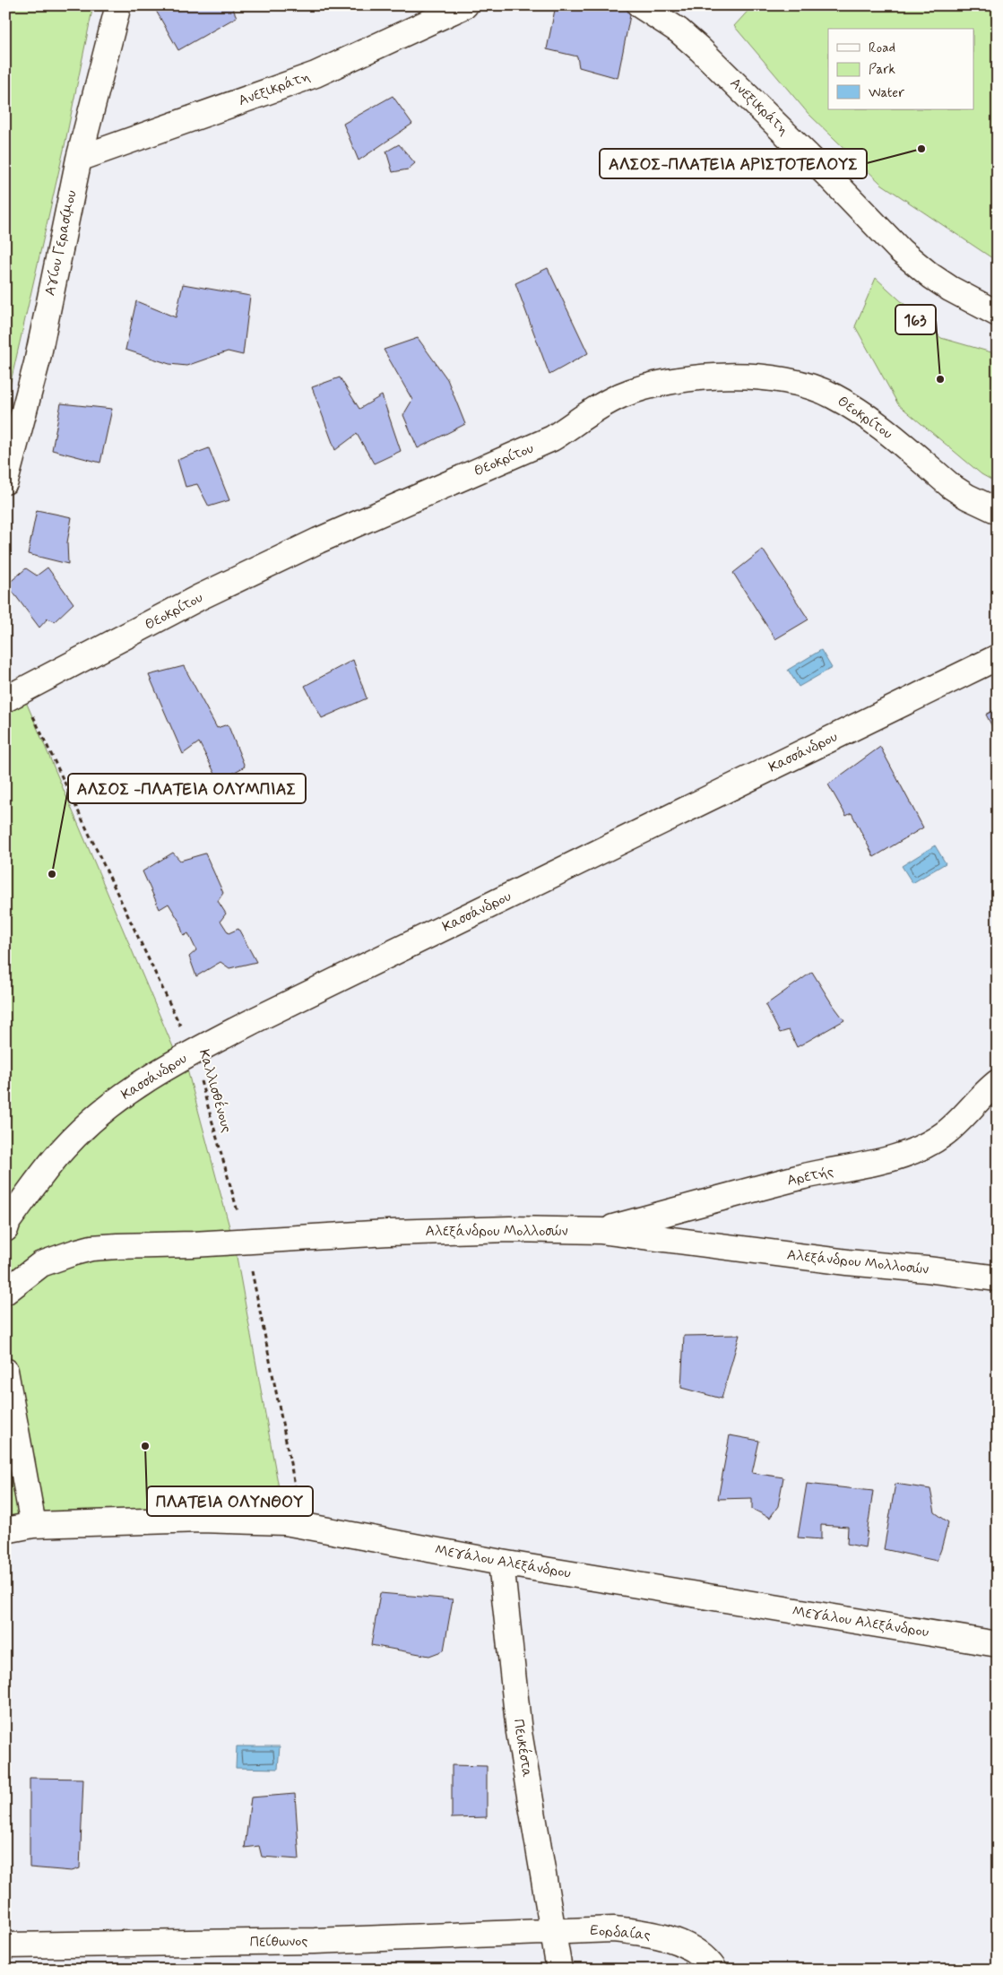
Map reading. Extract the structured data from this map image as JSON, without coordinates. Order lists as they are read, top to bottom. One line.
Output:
{"streets":{"street":["Ανεξικράτη","Αγίου Γερασίμου","Θεοκρίτου","Κασσάνδρου","Αρετής","Αλεξάνδρου Μολλοσών","Μεγάλου Αλεξάνδρου","Πευκέστα","Εορδαίας","Πείθωνος"],"path":["Καλλισθένους"]},"crossings":[["Ανεξικράτη","Αγίου Γερασίμου"],["Θεοκρίτου","Καλλισθένους"],["Κασσάνδρου","Καλλισθένους"],["Καλλισθένους","Αλεξάνδρου Μολλοσών"],["Καλλισθένους","Μεγάλου Αλεξάνδρου"],["Αρετής","Αλεξάνδρου Μολλοσών"],["Μεγάλου Αλεξάνδρου","Πευκέστα"],["Πευκέστα","Εορδαίας"],["Πευκέστα","Πείθωνος"],["Εορδαίας","Πείθωνος"]],"places":["ΑΛΣΟΣ-ΠΛΑΤΕΙΑ ΑΡΙΣΤΟΤΕΛΟΥΣ","163","ΑΛΣΟΣ -ΠΛΑΤΕΙΑ ΟΛΥΜΠΙΑΣ","ΠΛΑΤΕΙΑ ΟΛΥΝΘΟΥ"],"legend":["Road","Park","Water"]}
